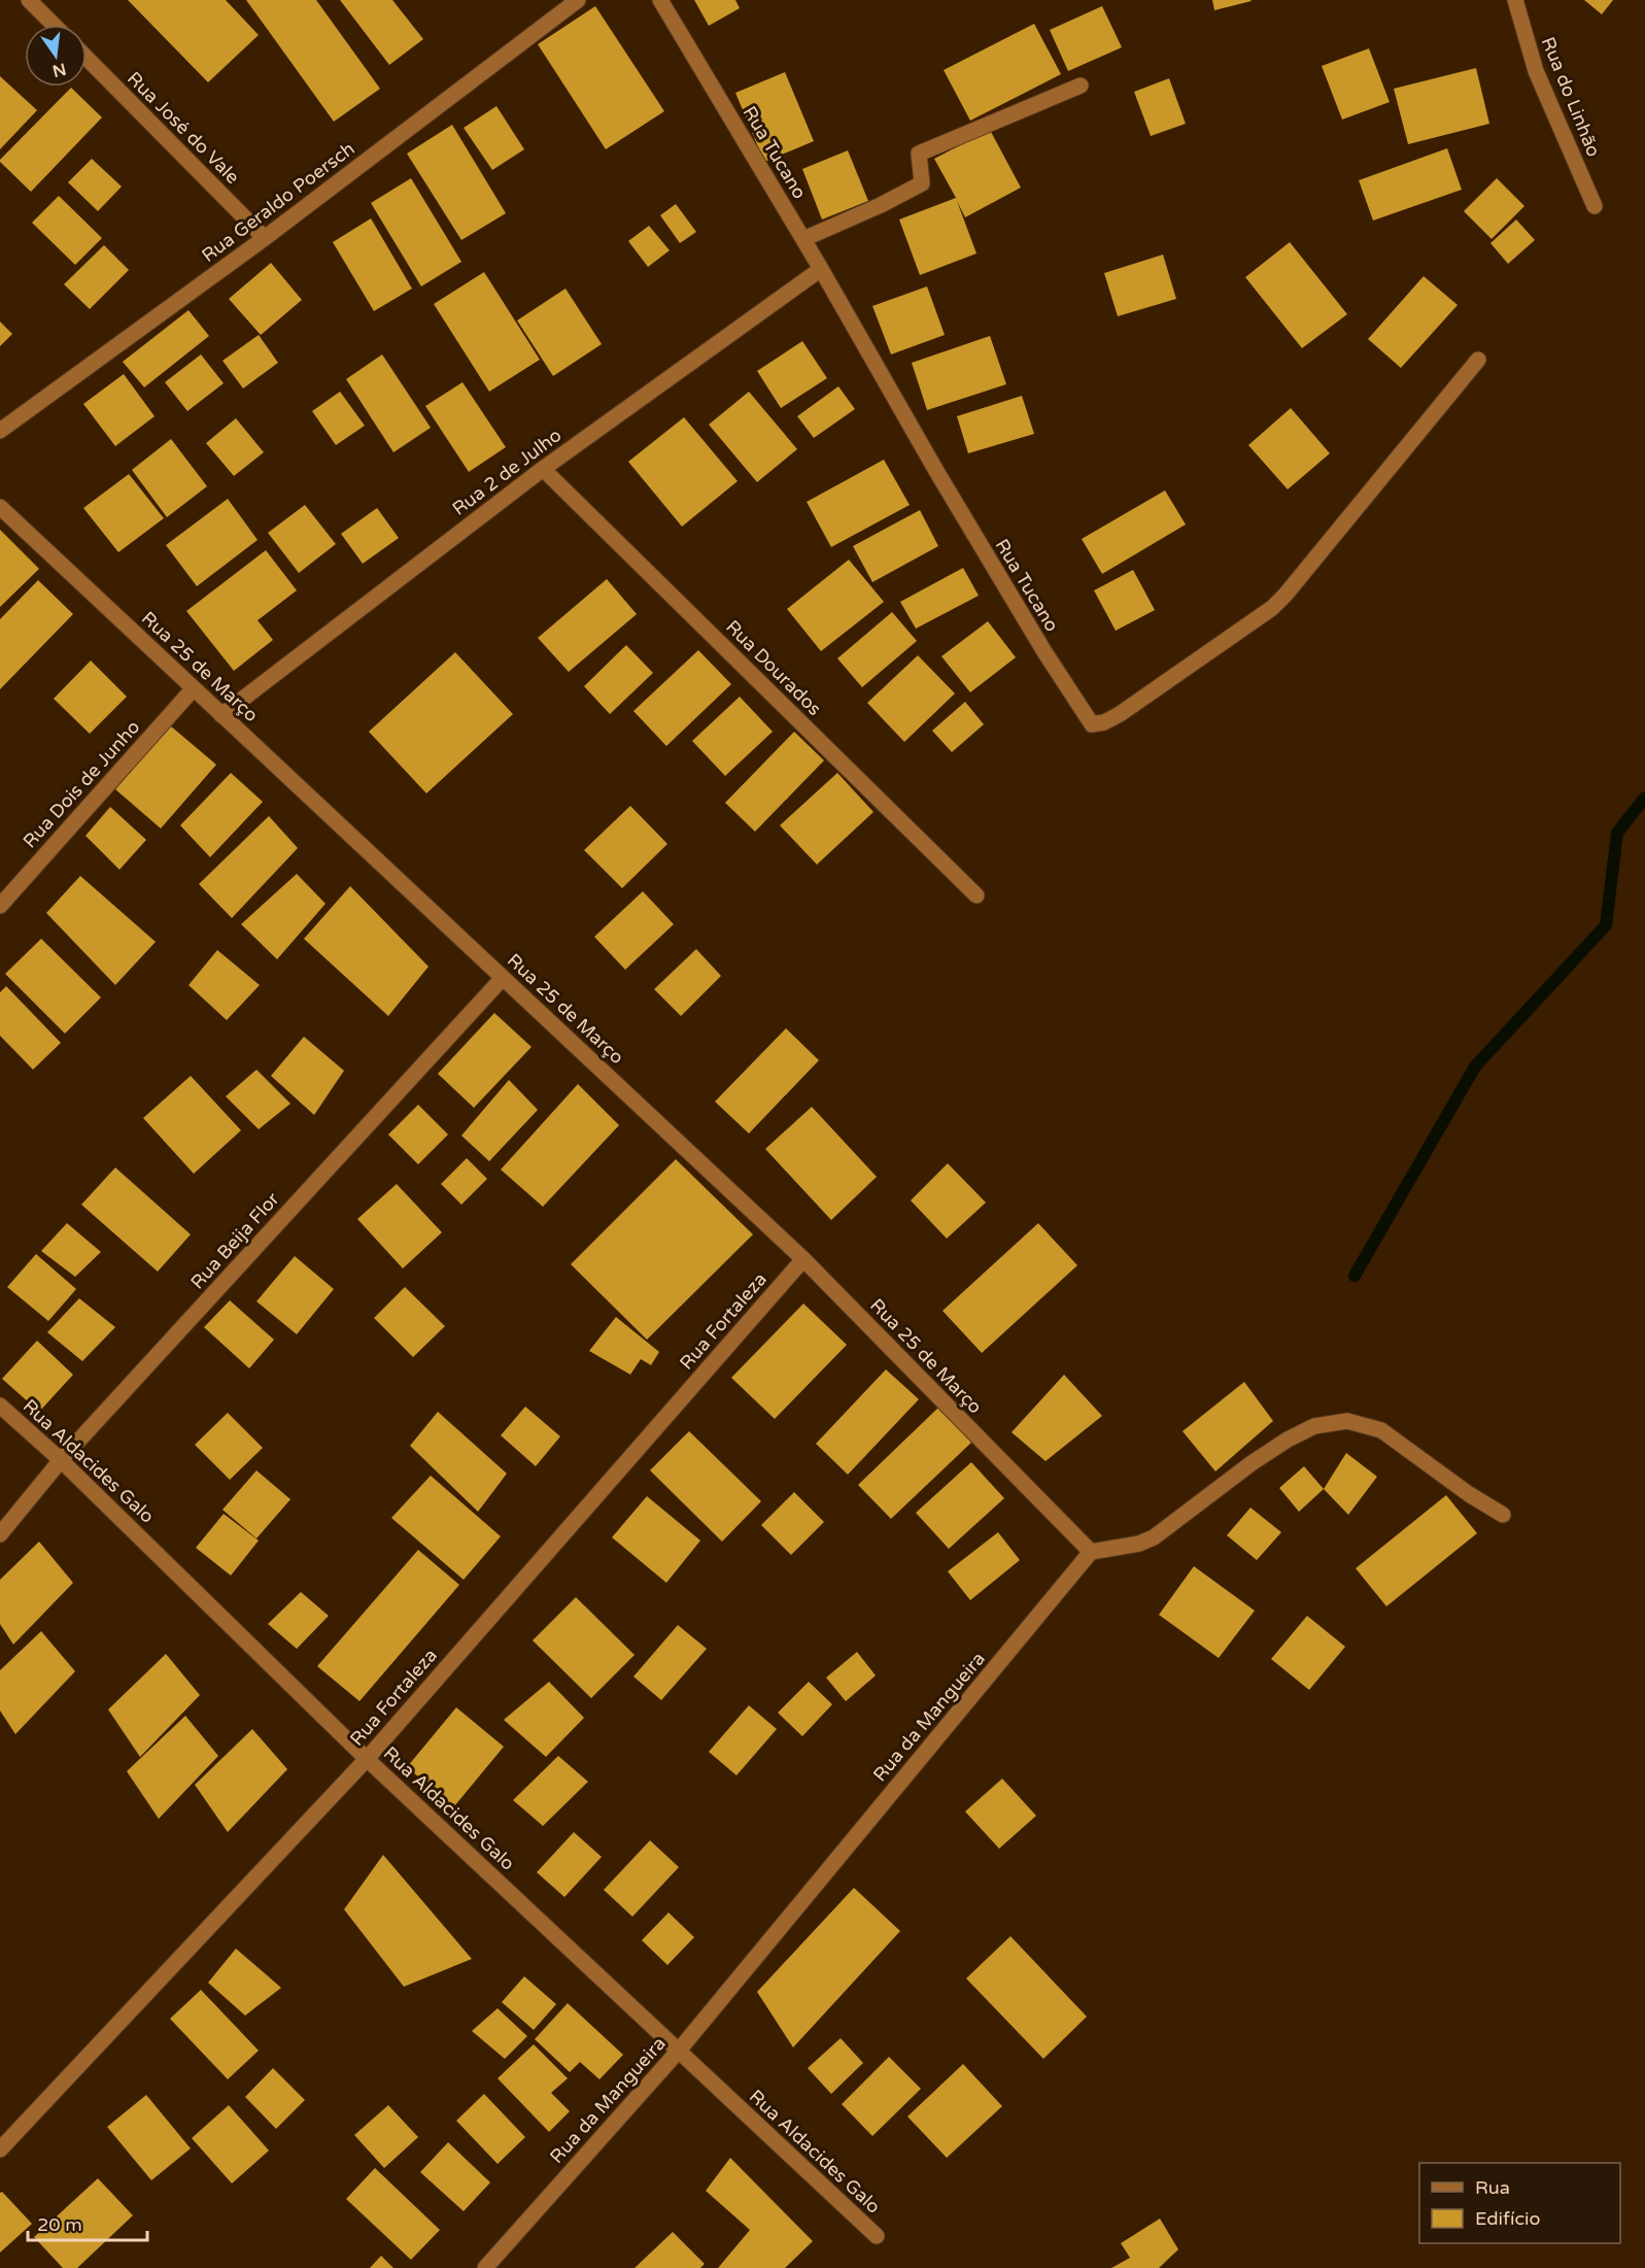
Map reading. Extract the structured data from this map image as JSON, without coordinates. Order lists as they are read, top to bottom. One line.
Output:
{"streets":{"street":["Rua do Linhão","Rua José do Vale","Rua Tucano","Rua Geraldo Poersch","Rua 2 de Julho","Rua 25 de Março","Rua Dourados","Rua Dois de Junho","Rua Beija Flor","Rua Fortaleza","Rua Aldacides Galo","Rua da Mangueira"]},"crossings":[["Rua José do Vale","Rua Geraldo Poersch"],["Rua Tucano","Rua 2 de Julho"],["Rua 2 de Julho","Rua 25 de Março"],["Rua 2 de Julho","Rua Dourados"],["Rua 25 de Março","Rua Dois de Junho"],["Rua 25 de Março","Rua Beija Flor"],["Rua 25 de Março","Rua Fortaleza"],["Rua 25 de Março","Rua da Mangueira"],["Rua Beija Flor","Rua Aldacides Galo"],["Rua Fortaleza","Rua Aldacides Galo"],["Rua Aldacides Galo","Rua da Mangueira"]],"legend":["Rua","Edifício"],"scale_bar":"20 m","north":"bottom"}
